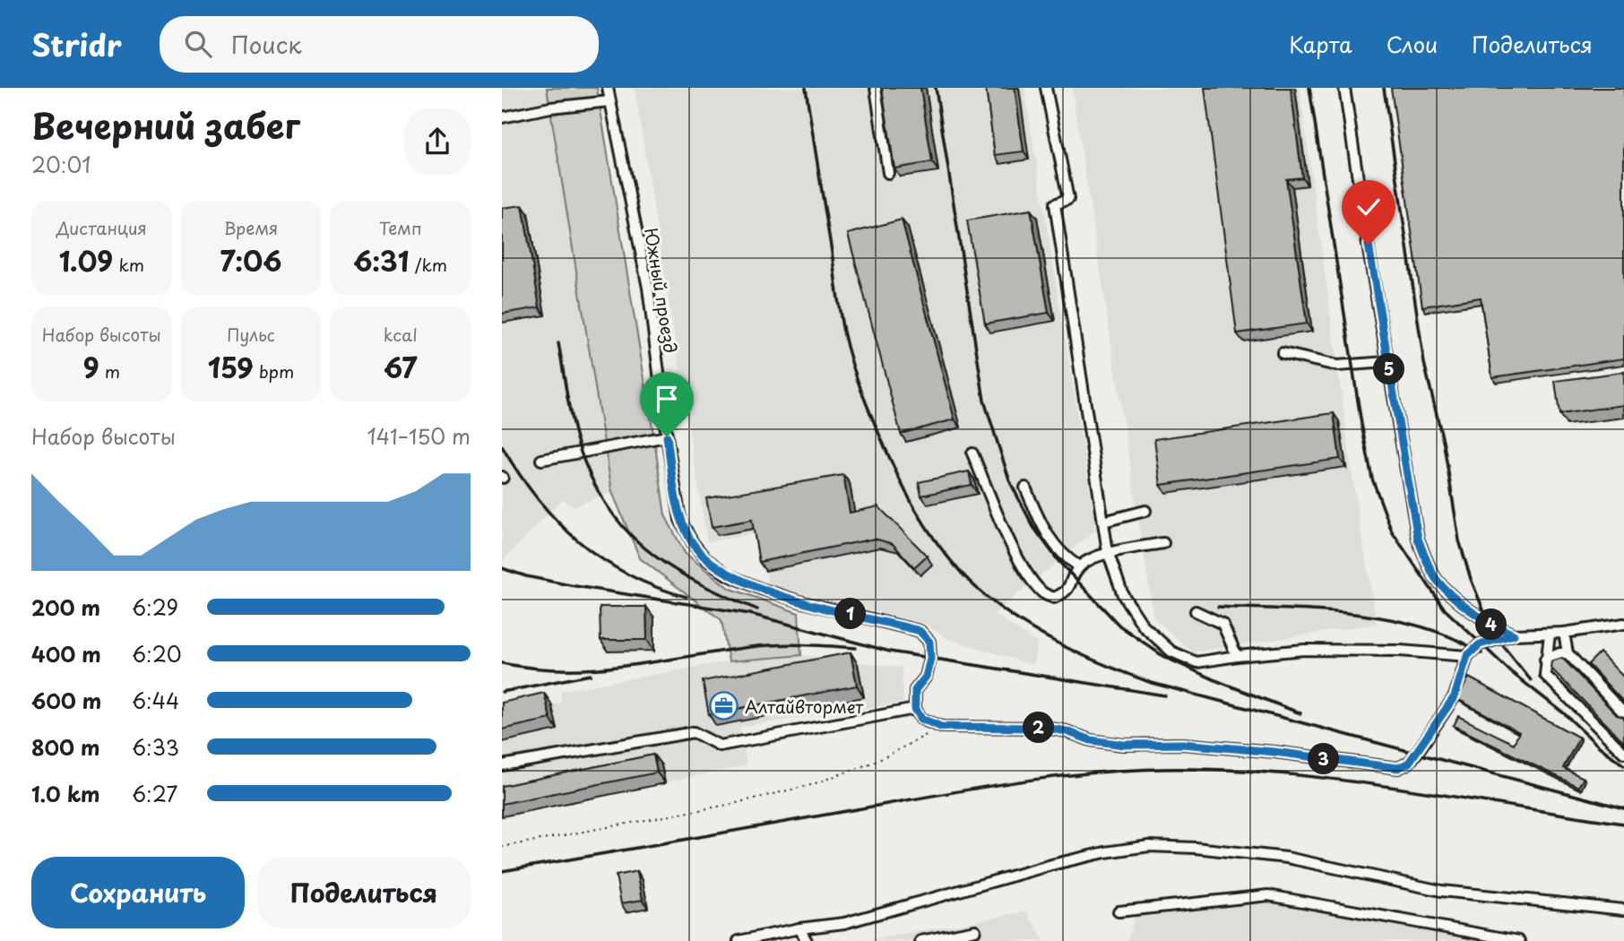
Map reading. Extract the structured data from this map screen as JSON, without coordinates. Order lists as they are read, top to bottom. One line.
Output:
{"streets":{"street":["Южный проезд"]},"places":{"office":["Алтайвтормет"]},"page":{"header":"Stridr","search":"Поиск","nav":["Карта","Слои","Поделиться"],"heading":["Вечерний забег","20:01"],"stats":[["Дистанция","1.09 km"],["Время","7:06"],["Темп","6:31 /km"],["Набор высоты","9 m"],["Пульс","159 bpm"],["kcal","67"]],"pins":["5","1","4","2","3"],"chart":["Набор высоты","141–150 m"],"list":[{"name":"200 m","note":"6:29"},{"name":"400 m","note":"6:20"},{"name":"600 m","note":"6:44"},{"name":"800 m","note":"6:33"},{"name":"1.0 km","note":"6:27"}],"buttons":["Сохранить","Поделиться"]}}
